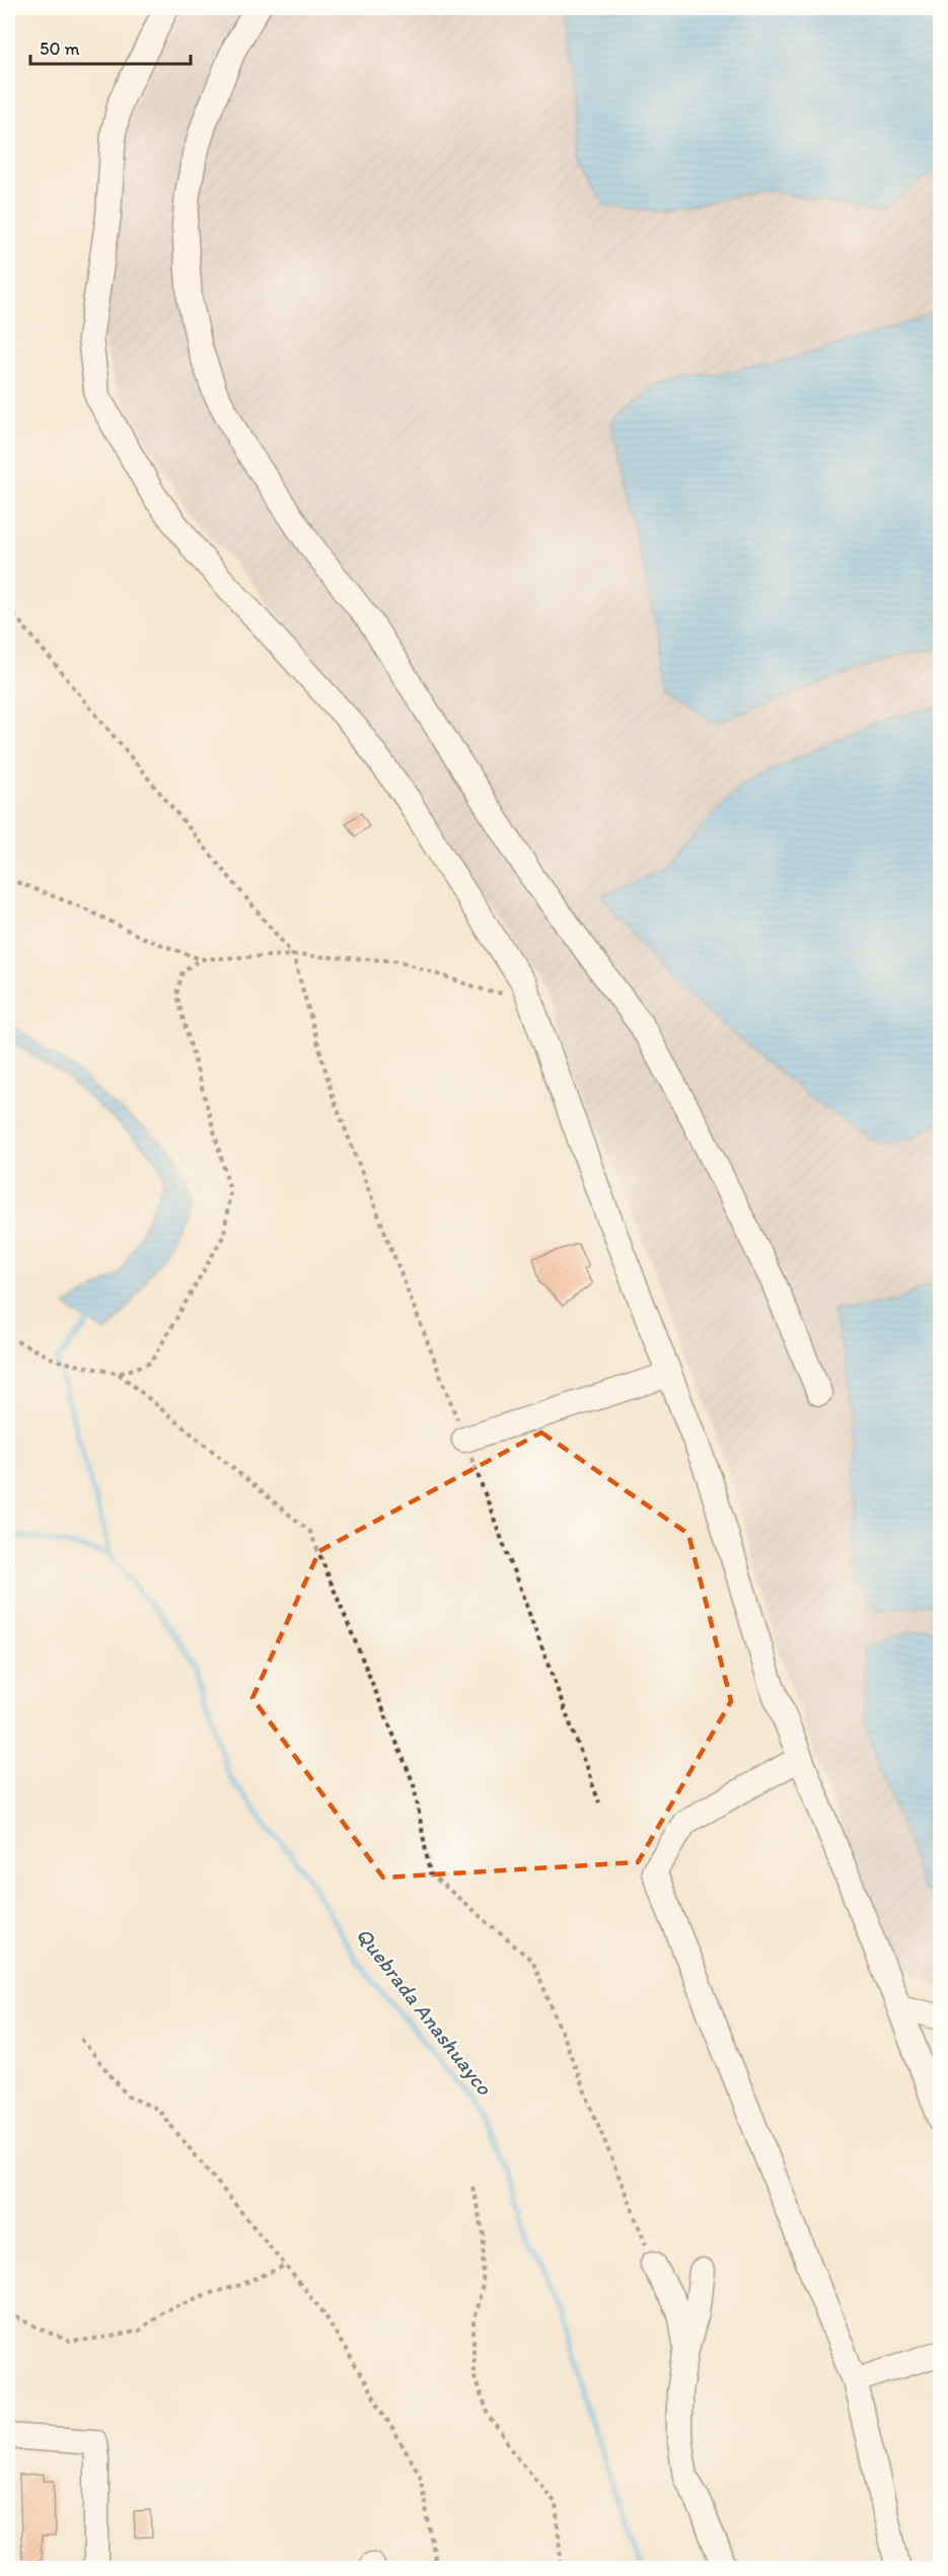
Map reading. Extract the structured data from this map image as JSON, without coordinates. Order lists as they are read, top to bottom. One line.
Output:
{"water":["Quebrada Anashuayco"],"scale_bar":"50 m"}
